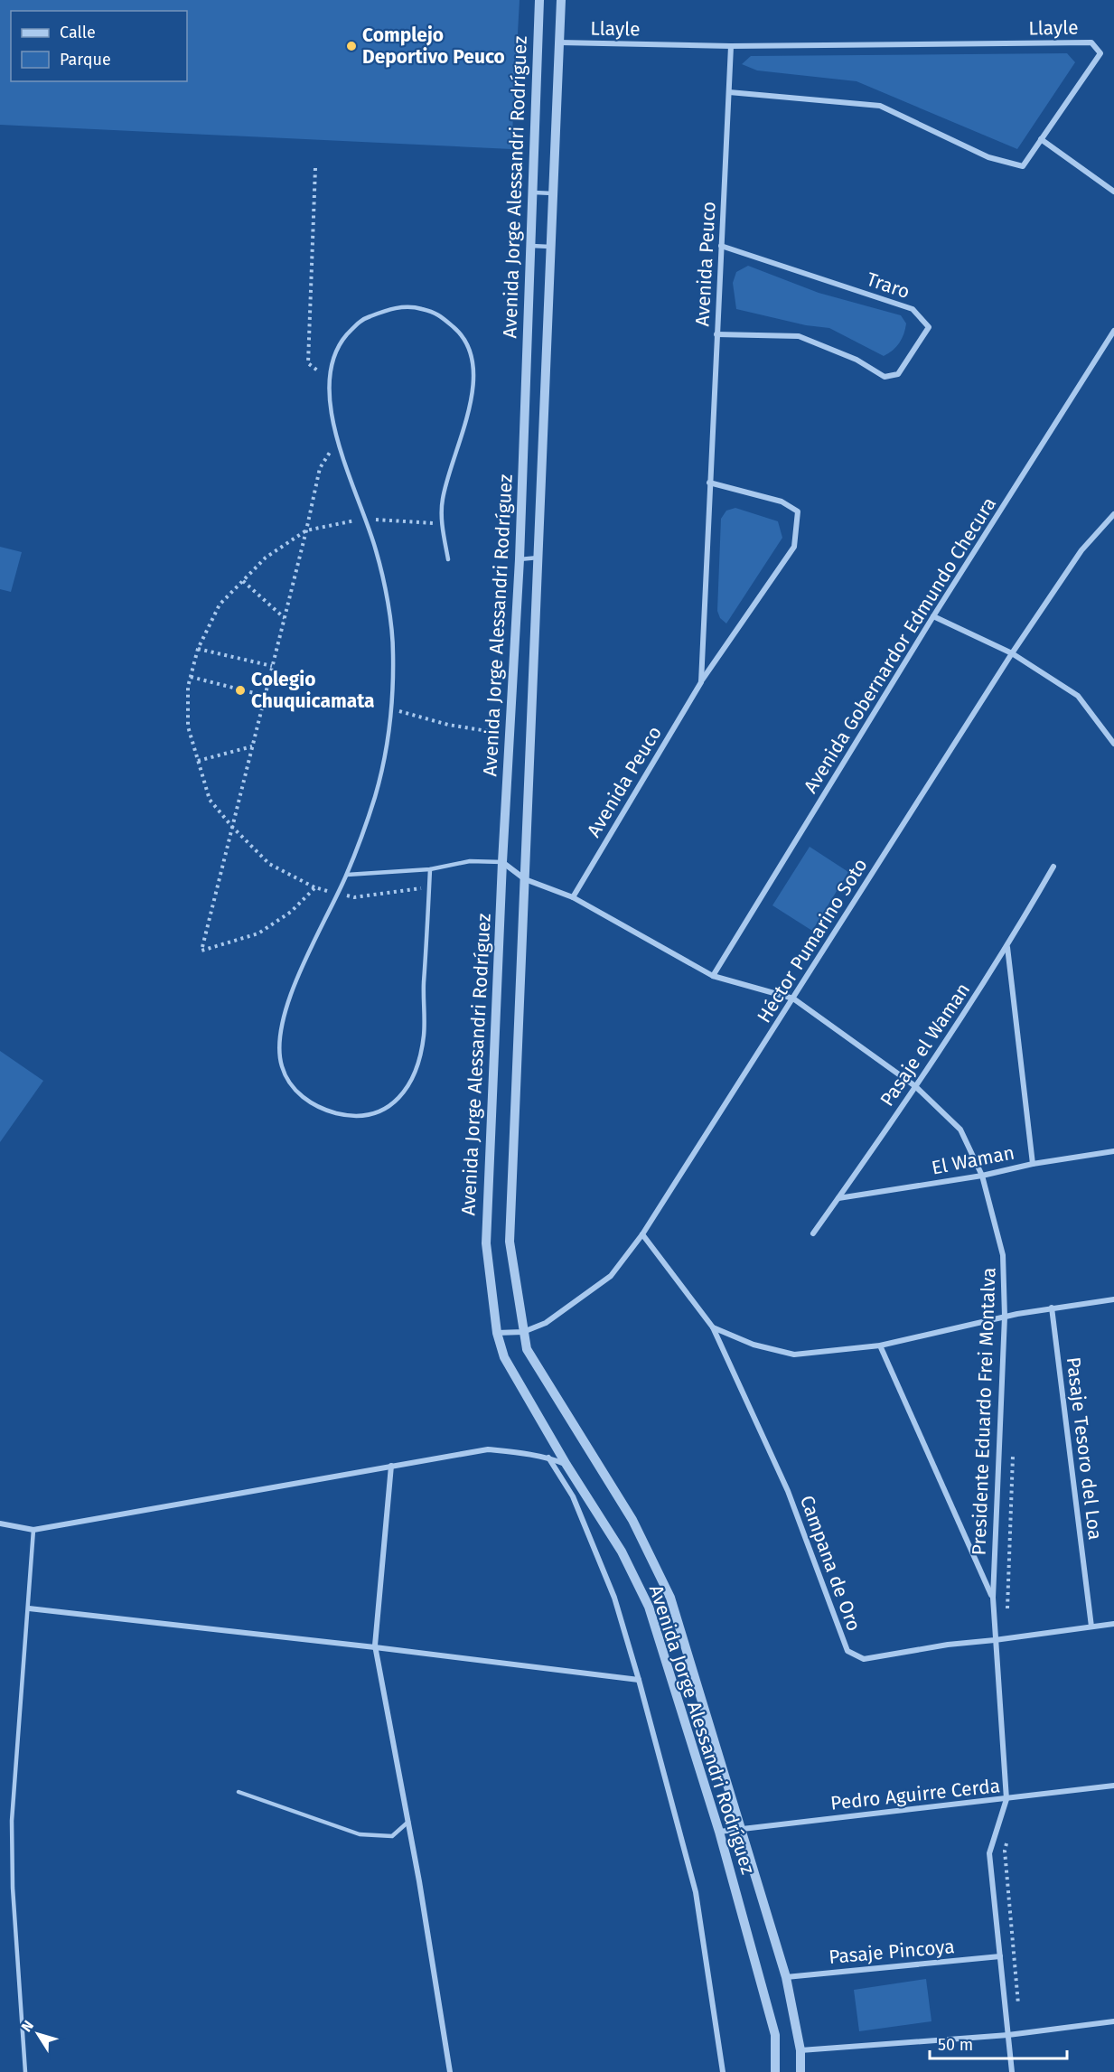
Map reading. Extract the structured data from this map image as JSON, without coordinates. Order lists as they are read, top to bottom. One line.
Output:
{"streets":{"street":["Llayle","Avenida Jorge Alessandri Rodríguez","Avenida Peuco","Traro","Avenida Gobernardor Edmundo Checura","Héctor Pumarino Soto","Pasaje el Waman","El Waman","Presidente Eduardo Frei Montalva","Pasaje Tesoro del Loa","Campana de Oro","Pedro Aguirre Cerda","Pasaje Pincoya"]},"crossings":[["Llayle","Avenida Jorge Alessandri Rodríguez"],["Llayle","Avenida Peuco"],["Avenida Jorge Alessandri Rodríguez","Héctor Pumarino Soto"],["Avenida Jorge Alessandri Rodríguez","Presidente Eduardo Frei Montalva"],["Avenida Jorge Alessandri Rodríguez","Pedro Aguirre Cerda"],["Avenida Jorge Alessandri Rodríguez","Pasaje Pincoya"],["Avenida Peuco","Traro"],["Avenida Peuco","Presidente Eduardo Frei Montalva"],["Avenida Gobernardor Edmundo Checura","Presidente Eduardo Frei Montalva"],["Héctor Pumarino Soto","Presidente Eduardo Frei Montalva"],["Héctor Pumarino Soto","Campana de Oro"],["Pasaje el Waman","El Waman"],["Pasaje el Waman","Presidente Eduardo Frei Montalva"],["El Waman","Presidente Eduardo Frei Montalva"],["Presidente Eduardo Frei Montalva","Campana de Oro"],["Presidente Eduardo Frei Montalva","Pedro Aguirre Cerda"],["Presidente Eduardo Frei Montalva","Pasaje Pincoya"],["Pasaje Tesoro del Loa","Campana de Oro"]],"places":["Complejo Deportivo Peuco","Colegio Chuquicamata"],"legend":["Calle","Parque"],"scale_bar":"50 m","north":"top left"}
